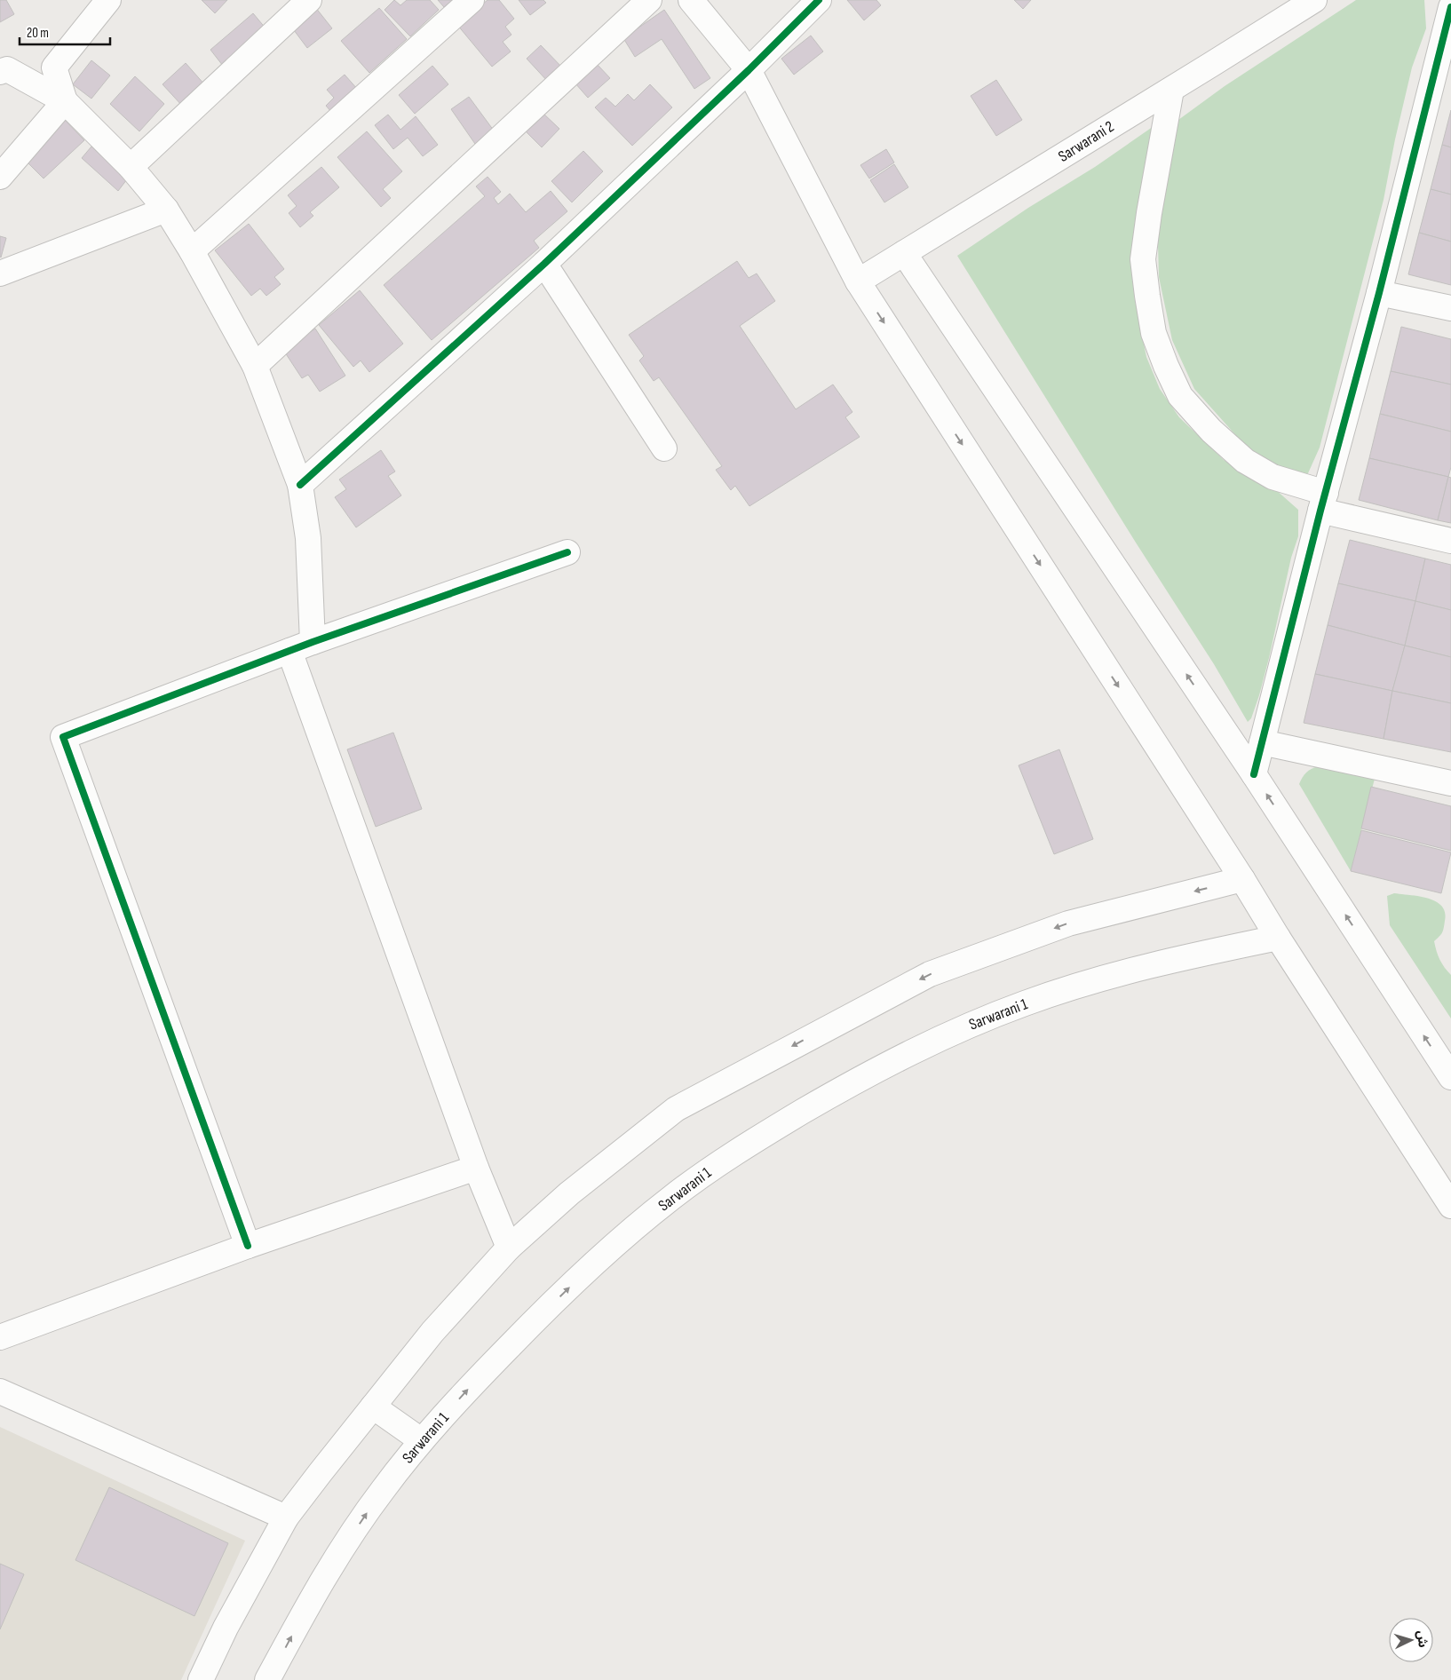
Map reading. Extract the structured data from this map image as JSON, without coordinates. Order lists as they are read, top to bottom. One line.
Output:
{"streets":{"street":["Sarwarani 2","Sarwarani 1"]},"scale_bar":"20 m","north":"right"}
